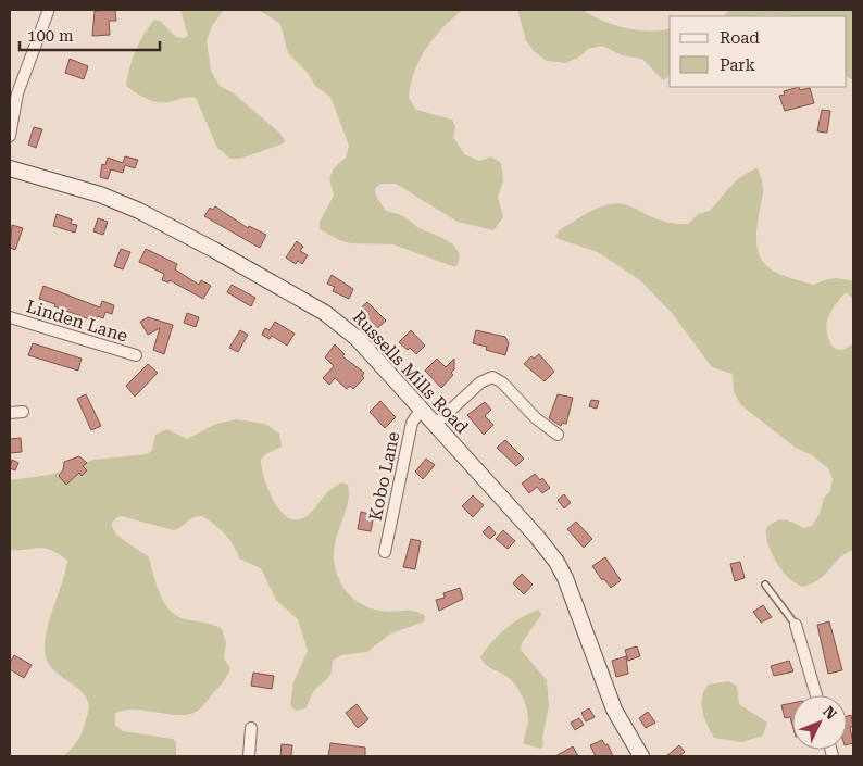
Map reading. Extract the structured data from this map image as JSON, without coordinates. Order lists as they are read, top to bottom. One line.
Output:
{"streets":{"main road":["Russells Mills Road"],"street":["Linden Lane","Kobo Lane"]},"crossings":[["Russells Mills Road","Kobo Lane"]],"legend":["Road","Park"],"scale_bar":"100 m","north":"top right"}
